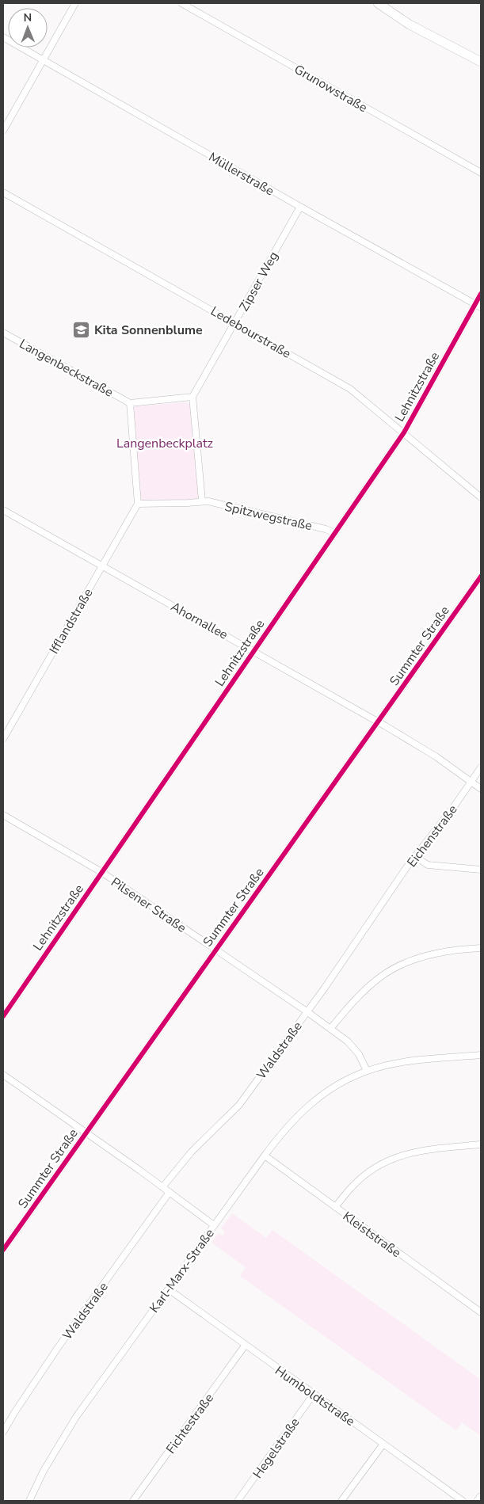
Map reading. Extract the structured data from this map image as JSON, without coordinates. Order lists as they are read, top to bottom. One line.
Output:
{"streets":{"street":["Grunowstraße","Müllerstraße","Zipser Weg","Ledebourstraße","Langenbeckstraße","Lehnitzstraße","Spitzwegstraße","Ahornallee","Ifflandstraße","Summter Straße","Eichenstraße","Pilsener Straße","Waldstraße","Kleiststraße","Karl-Marx-Straße","Humboldtstraße","Fichtestraße","Hegelstraße"]},"crossings":[["Müllerstraße","Zipser Weg"],["Müllerstraße","Lehnitzstraße"],["Zipser Weg","Ledebourstraße"],["Ledebourstraße","Lehnitzstraße"],["Lehnitzstraße","Spitzwegstraße"],["Lehnitzstraße","Ahornallee"],["Lehnitzstraße","Pilsener Straße"],["Ahornallee","Ifflandstraße"],["Ahornallee","Summter Straße"],["Ahornallee","Eichenstraße"],["Summter Straße","Pilsener Straße"],["Eichenstraße","Waldstraße"],["Pilsener Straße","Waldstraße"],["Pilsener Straße","Karl-Marx-Straße"],["Kleiststraße","Karl-Marx-Straße"],["Karl-Marx-Straße","Humboldtstraße"],["Humboldtstraße","Fichtestraße"],["Humboldtstraße","Hegelstraße"]],"parks":["Langenbeckplatz"],"places":{"school or university":["Kita Sonnenblume"]},"north":"top"}
